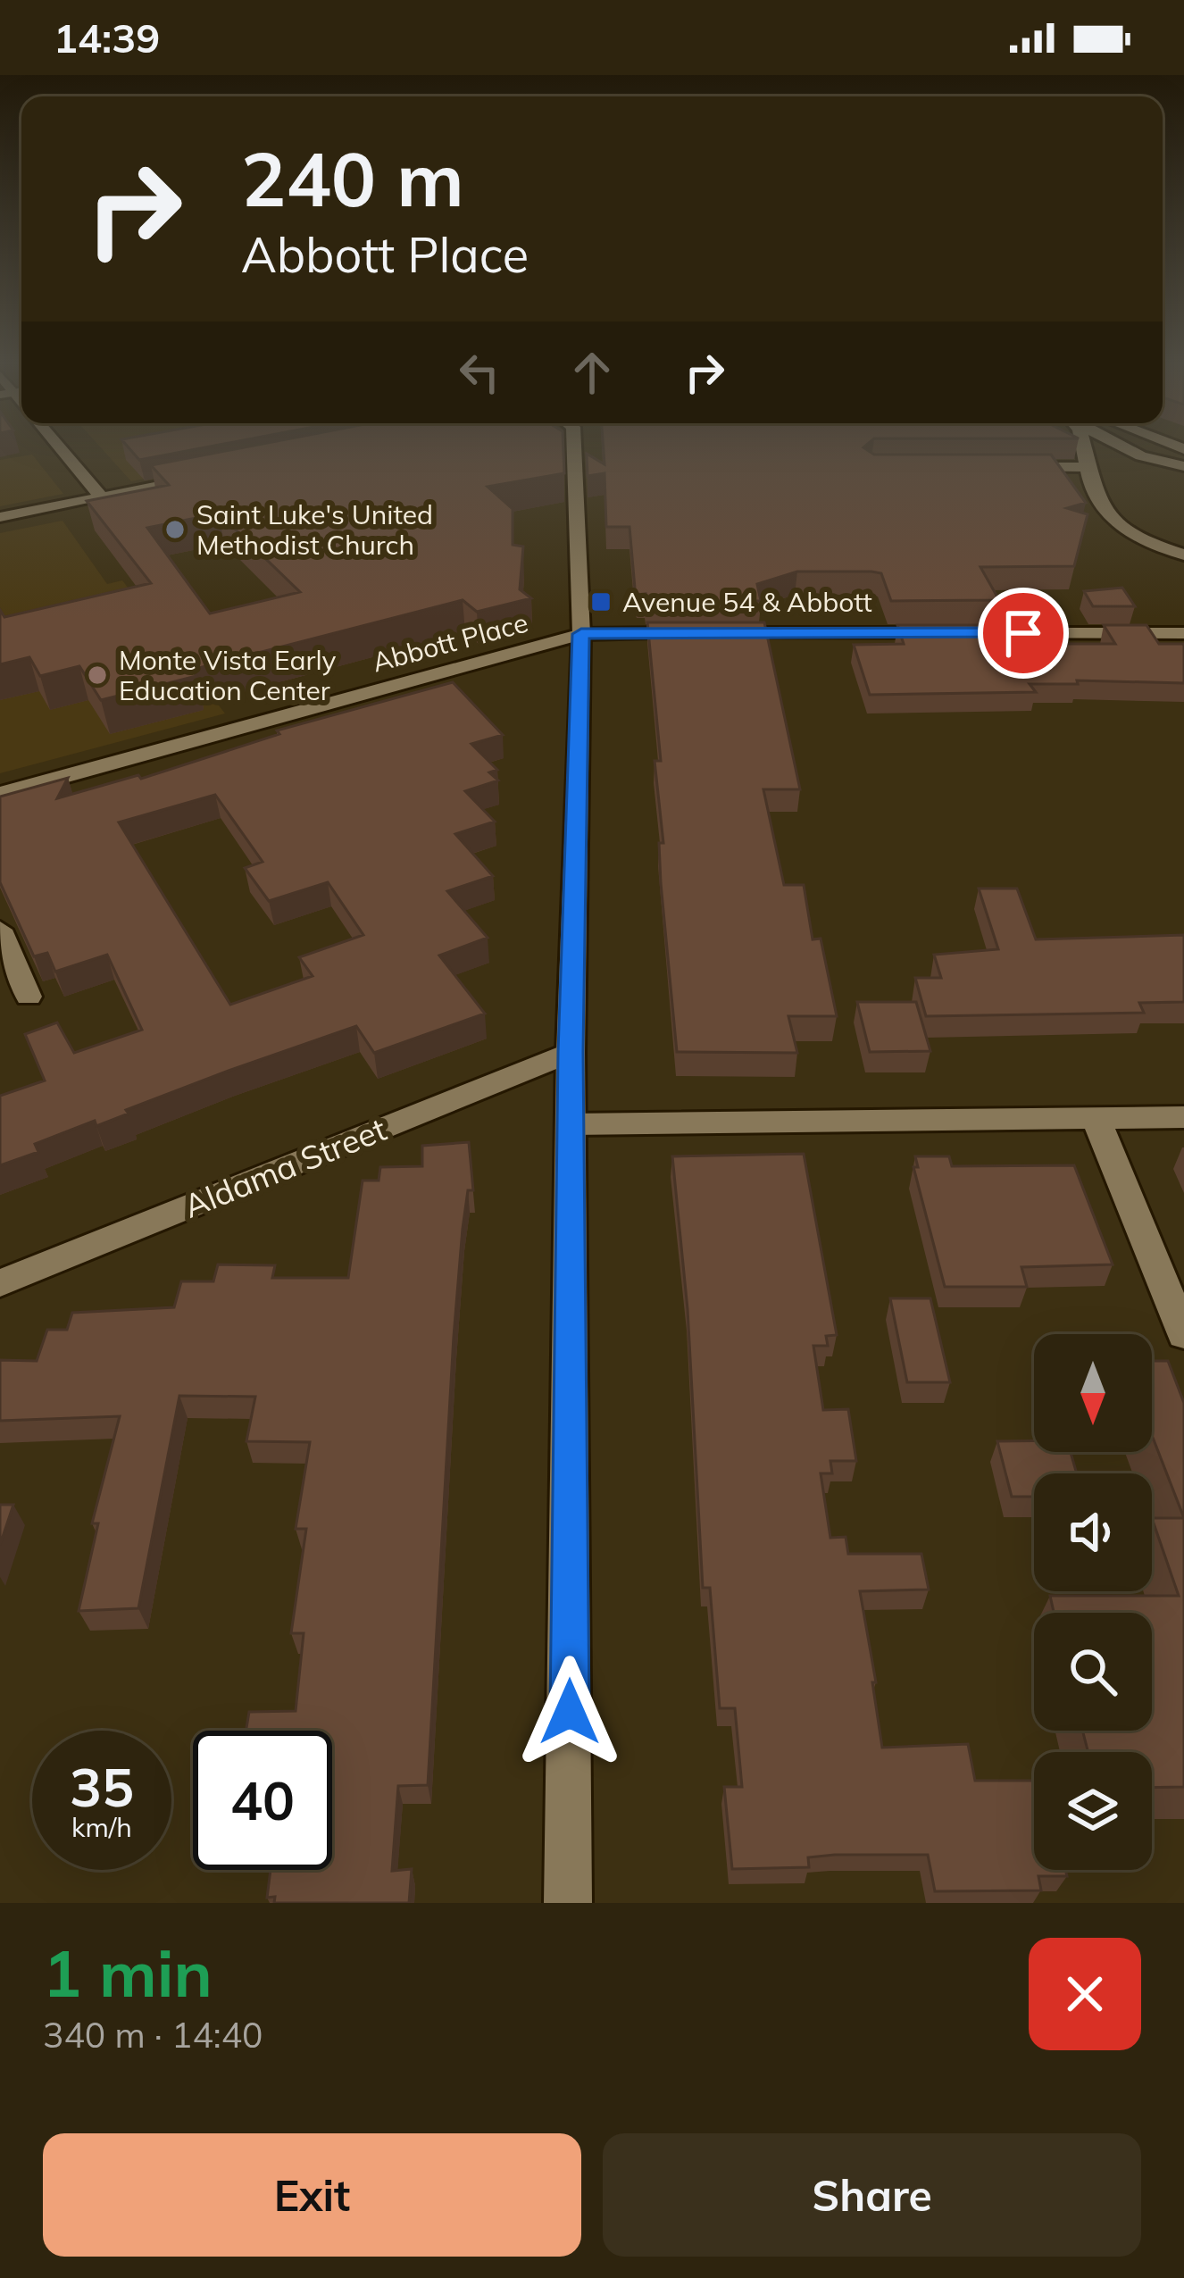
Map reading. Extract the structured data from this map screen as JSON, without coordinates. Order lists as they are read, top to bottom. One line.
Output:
{"streets":{"street":["Abbott Place","Aldama Street"]},"places":{"other":["Saint Luke's United Methodist Church","Monte Vista Early Education Center"],"transit":["Avenue 54 & Abbott"]},"north":"bottom","page":{"status":"14:39","turn":["240 m","Abbott Place"],"speed":"35 km/h","limit":"40","heading":["1 min","340 m · 14:40"],"buttons":["Exit","Share"]}}
